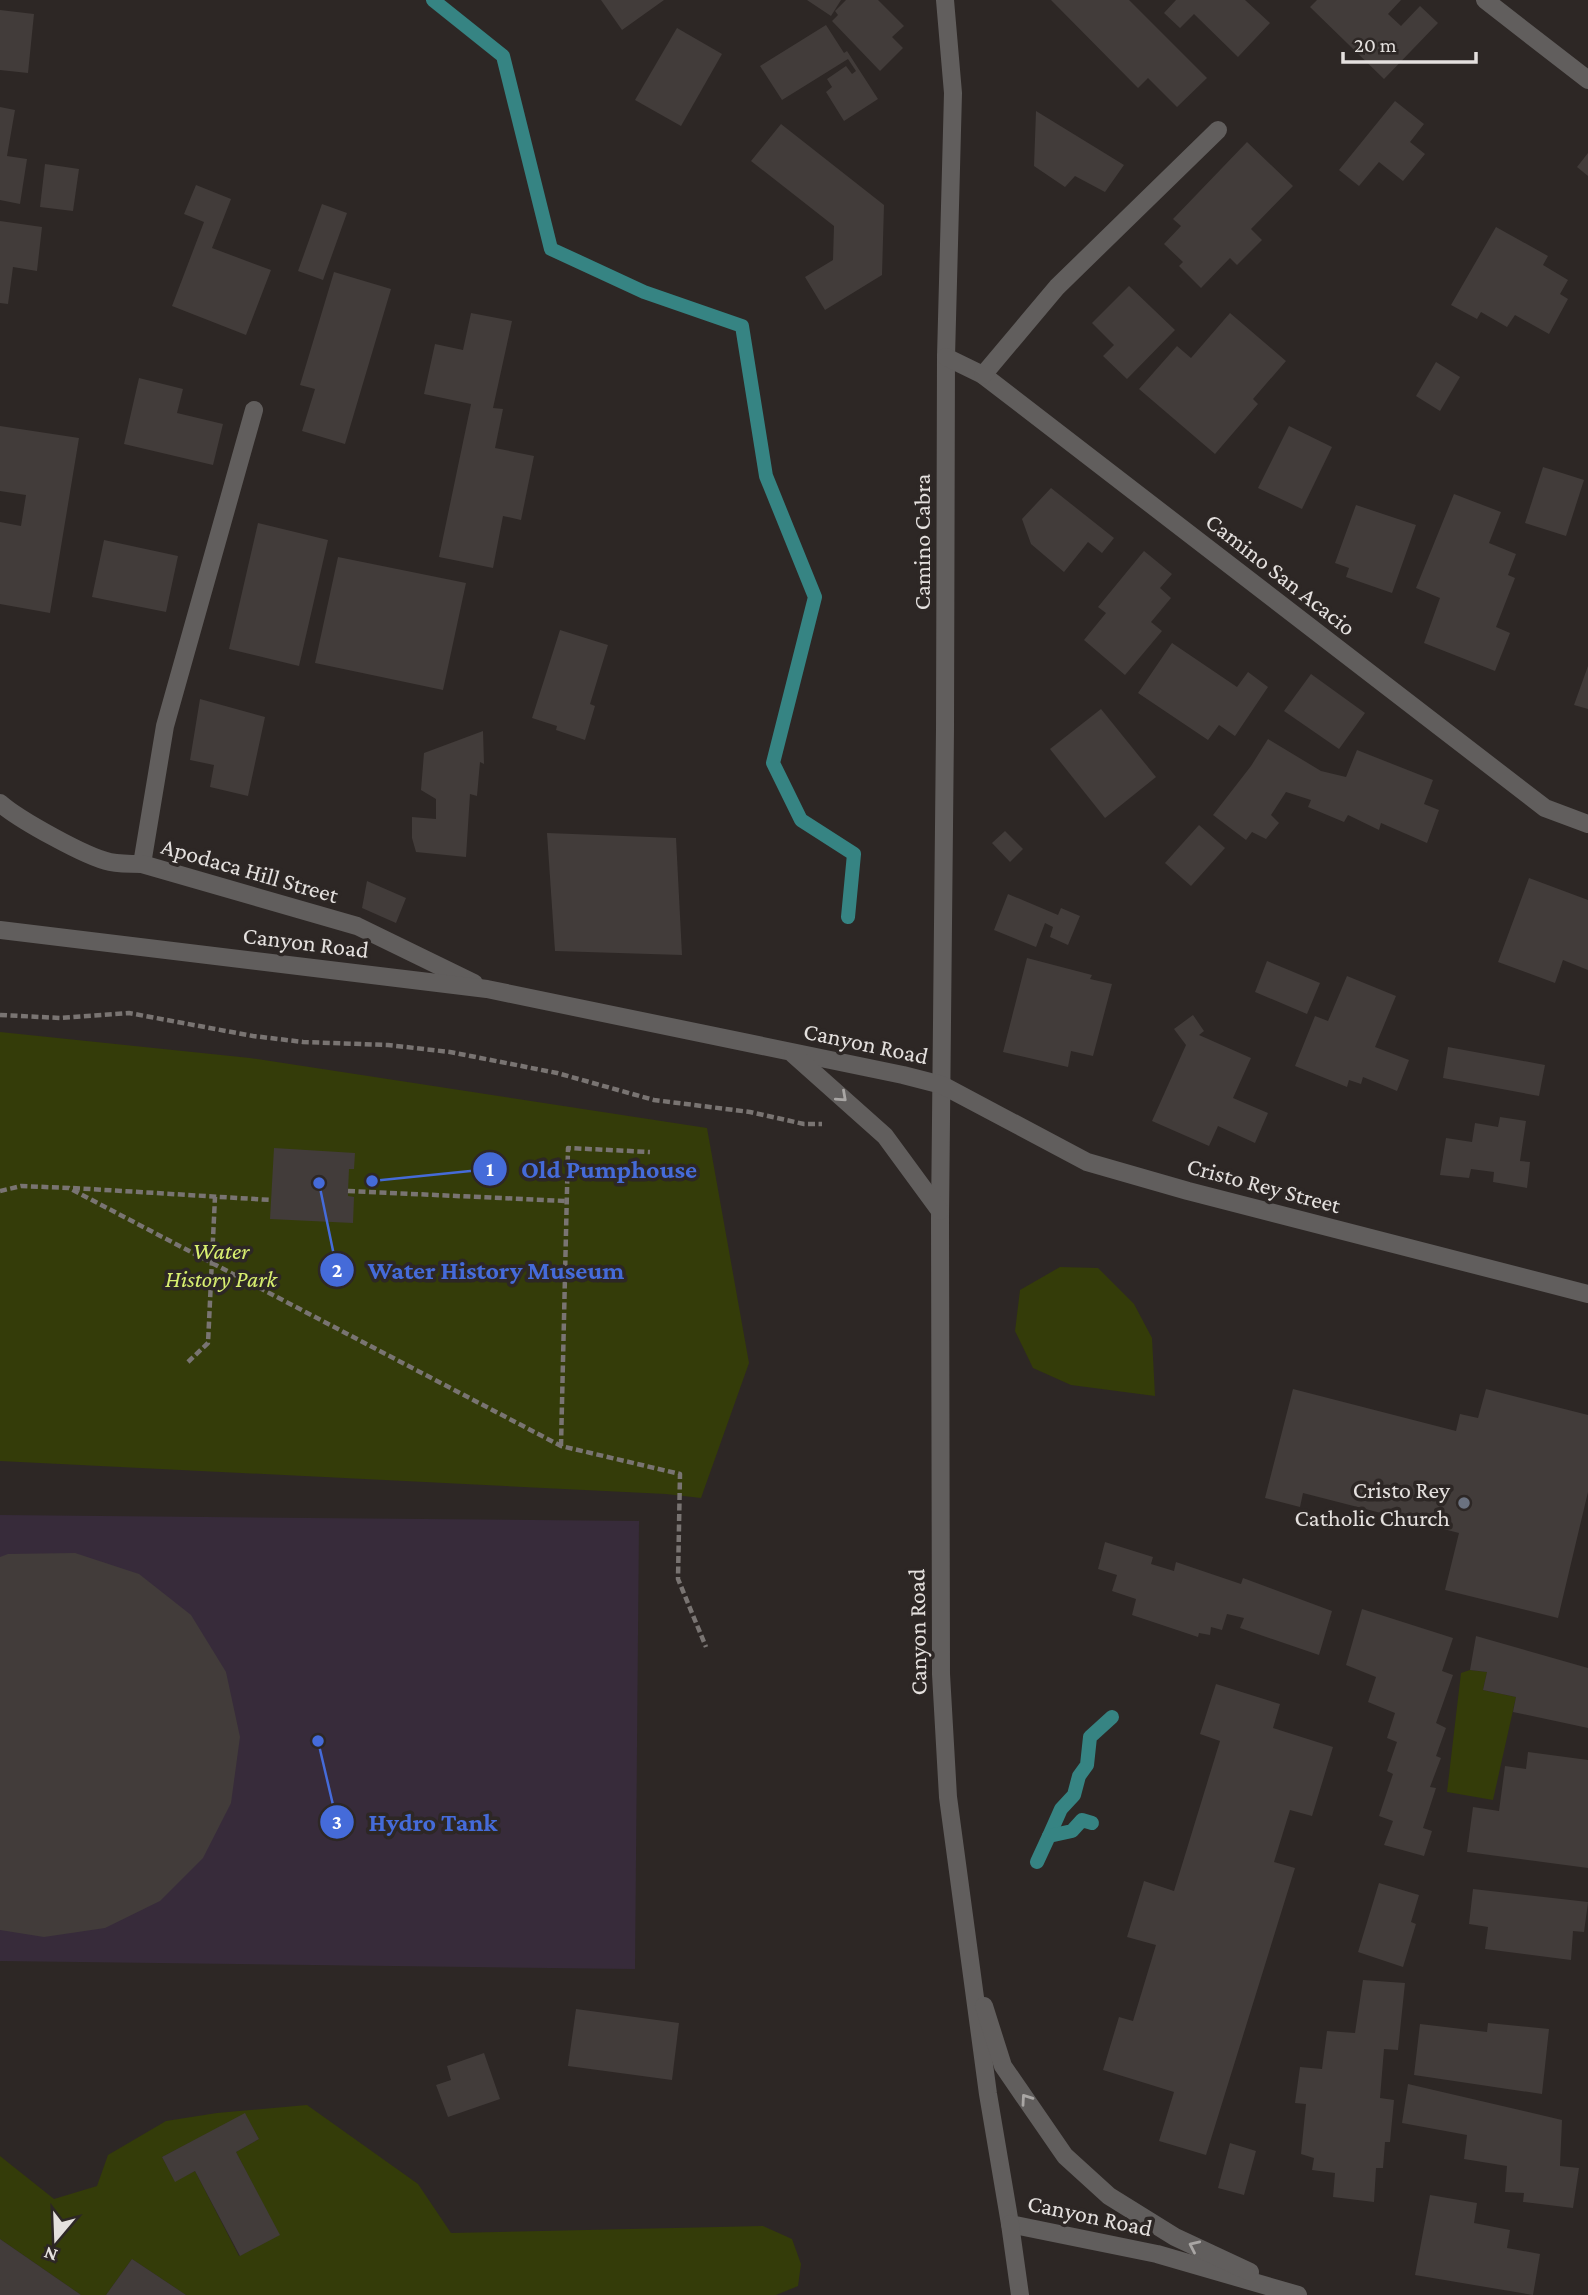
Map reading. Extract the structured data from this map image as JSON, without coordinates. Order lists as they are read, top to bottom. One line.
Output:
{"streets":{"street":["Camino Cabra","Camino San Acacio","Apodaca Hill Street","Canyon Road","Cristo Rey Street"]},"crossings":[["Camino Cabra","Camino San Acacio"],["Camino Cabra","Canyon Road"],["Camino Cabra","Cristo Rey Street"],["Apodaca Hill Street","Canyon Road"],["Canyon Road","Cristo Rey Street"]],"parks":["Water History Park"],"places":["Old Pumphouse","Water History Museum","Cristo Rey Catholic Church","Hydro Tank"],"scale_bar":"20 m","north":"bottom"}
